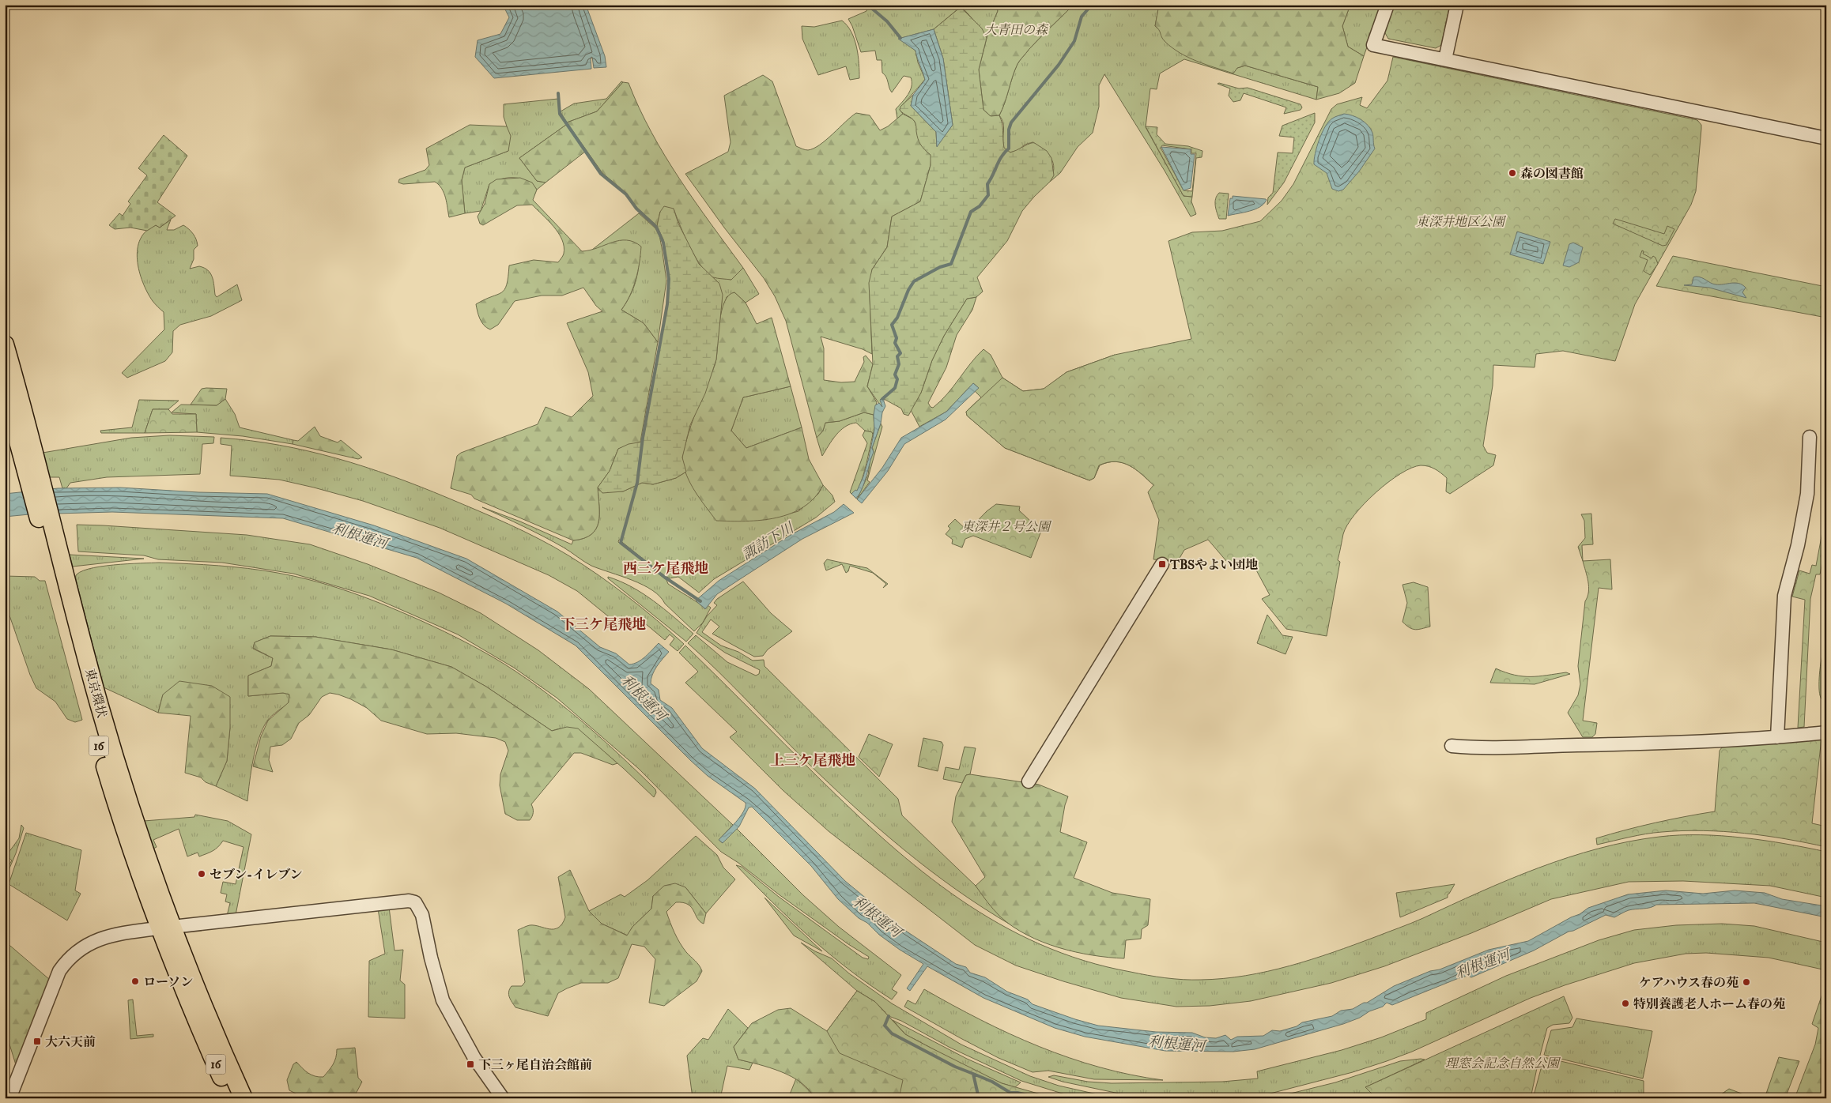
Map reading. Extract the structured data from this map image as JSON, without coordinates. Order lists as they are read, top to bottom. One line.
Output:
{"streets":{"highway":["東京環状","16"]},"districts":["西三ケ尾飛地","下三ケ尾飛地","上三ケ尾飛地"],"water":["利根運河","諏訪下川"],"parks":["大青田の森","東深井地区公園","東深井２号公園","理窓会記念自然公園"],"places":{"other":["森の図書館","セブン-イレブン","ローソン","ケアハウス春の苑","特別養護老人ホーム春の苑"],"transit":["TBSやよい団地","大六天前","下三ヶ尾自治会館前"]}}
